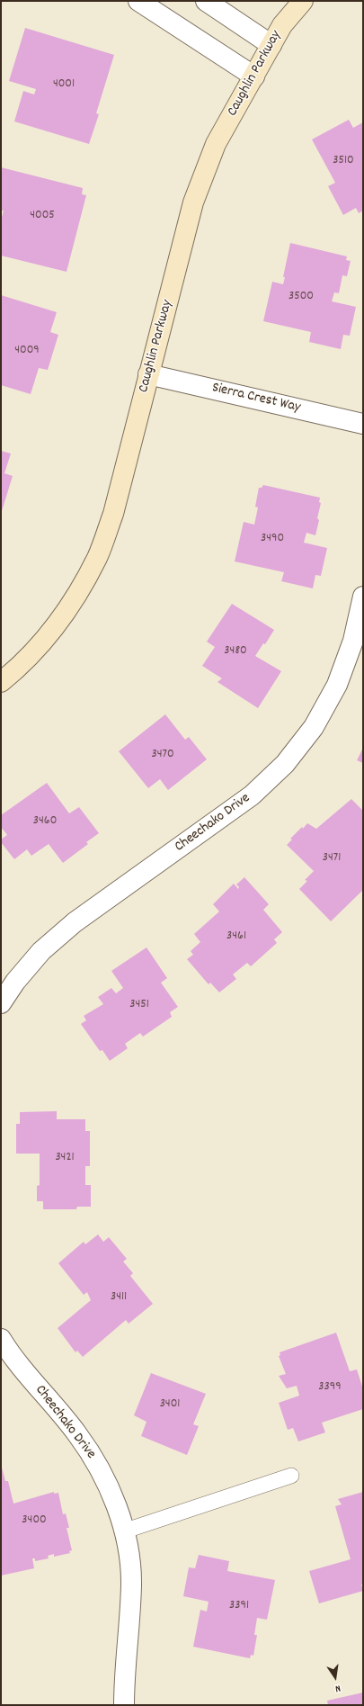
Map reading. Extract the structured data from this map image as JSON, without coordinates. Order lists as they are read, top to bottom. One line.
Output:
{"streets":{"street":["Caughlin Parkway","Sierra Crest Way","Cheechako Drive"]},"crossings":[["Caughlin Parkway","Sierra Crest Way"]],"house_numbers":["4001","3510","4005","3500","4009","3490","3480","3470","3460","3471","3461","3451","3421","3411","3399","3401","3400","3391"],"north":"bottom"}
